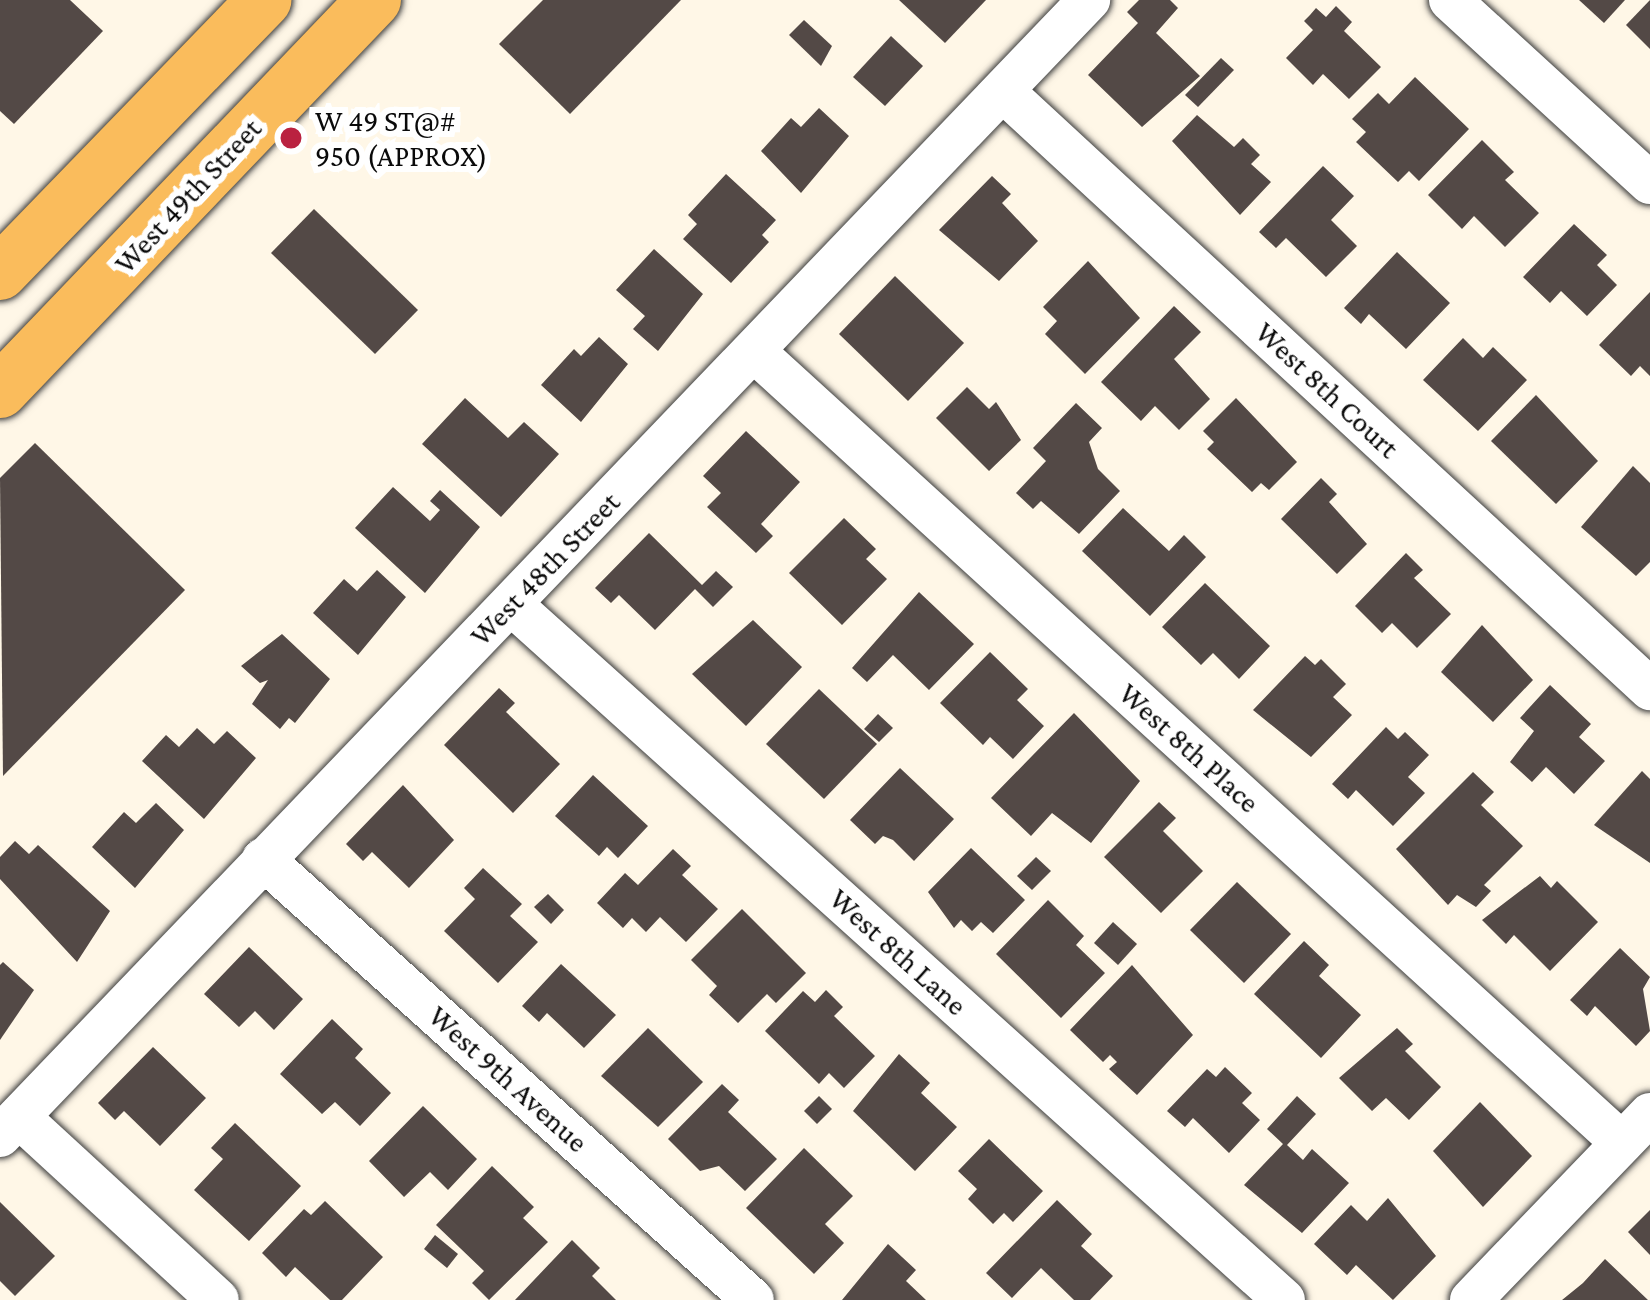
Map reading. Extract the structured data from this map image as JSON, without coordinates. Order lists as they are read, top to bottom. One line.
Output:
{"streets":{"main road":["West 49th Street"],"street":["West 8th Court","West 48th Street","West 8th Place","West 8th Lane","West 9th Avenue"]},"crossings":[["West 8th Court","West 48th Street"],["West 48th Street","West 8th Place"],["West 48th Street","West 8th Lane"],["West 48th Street","West 9th Avenue"]],"places":["W 49 ST@# 950 (APPROX)"]}
